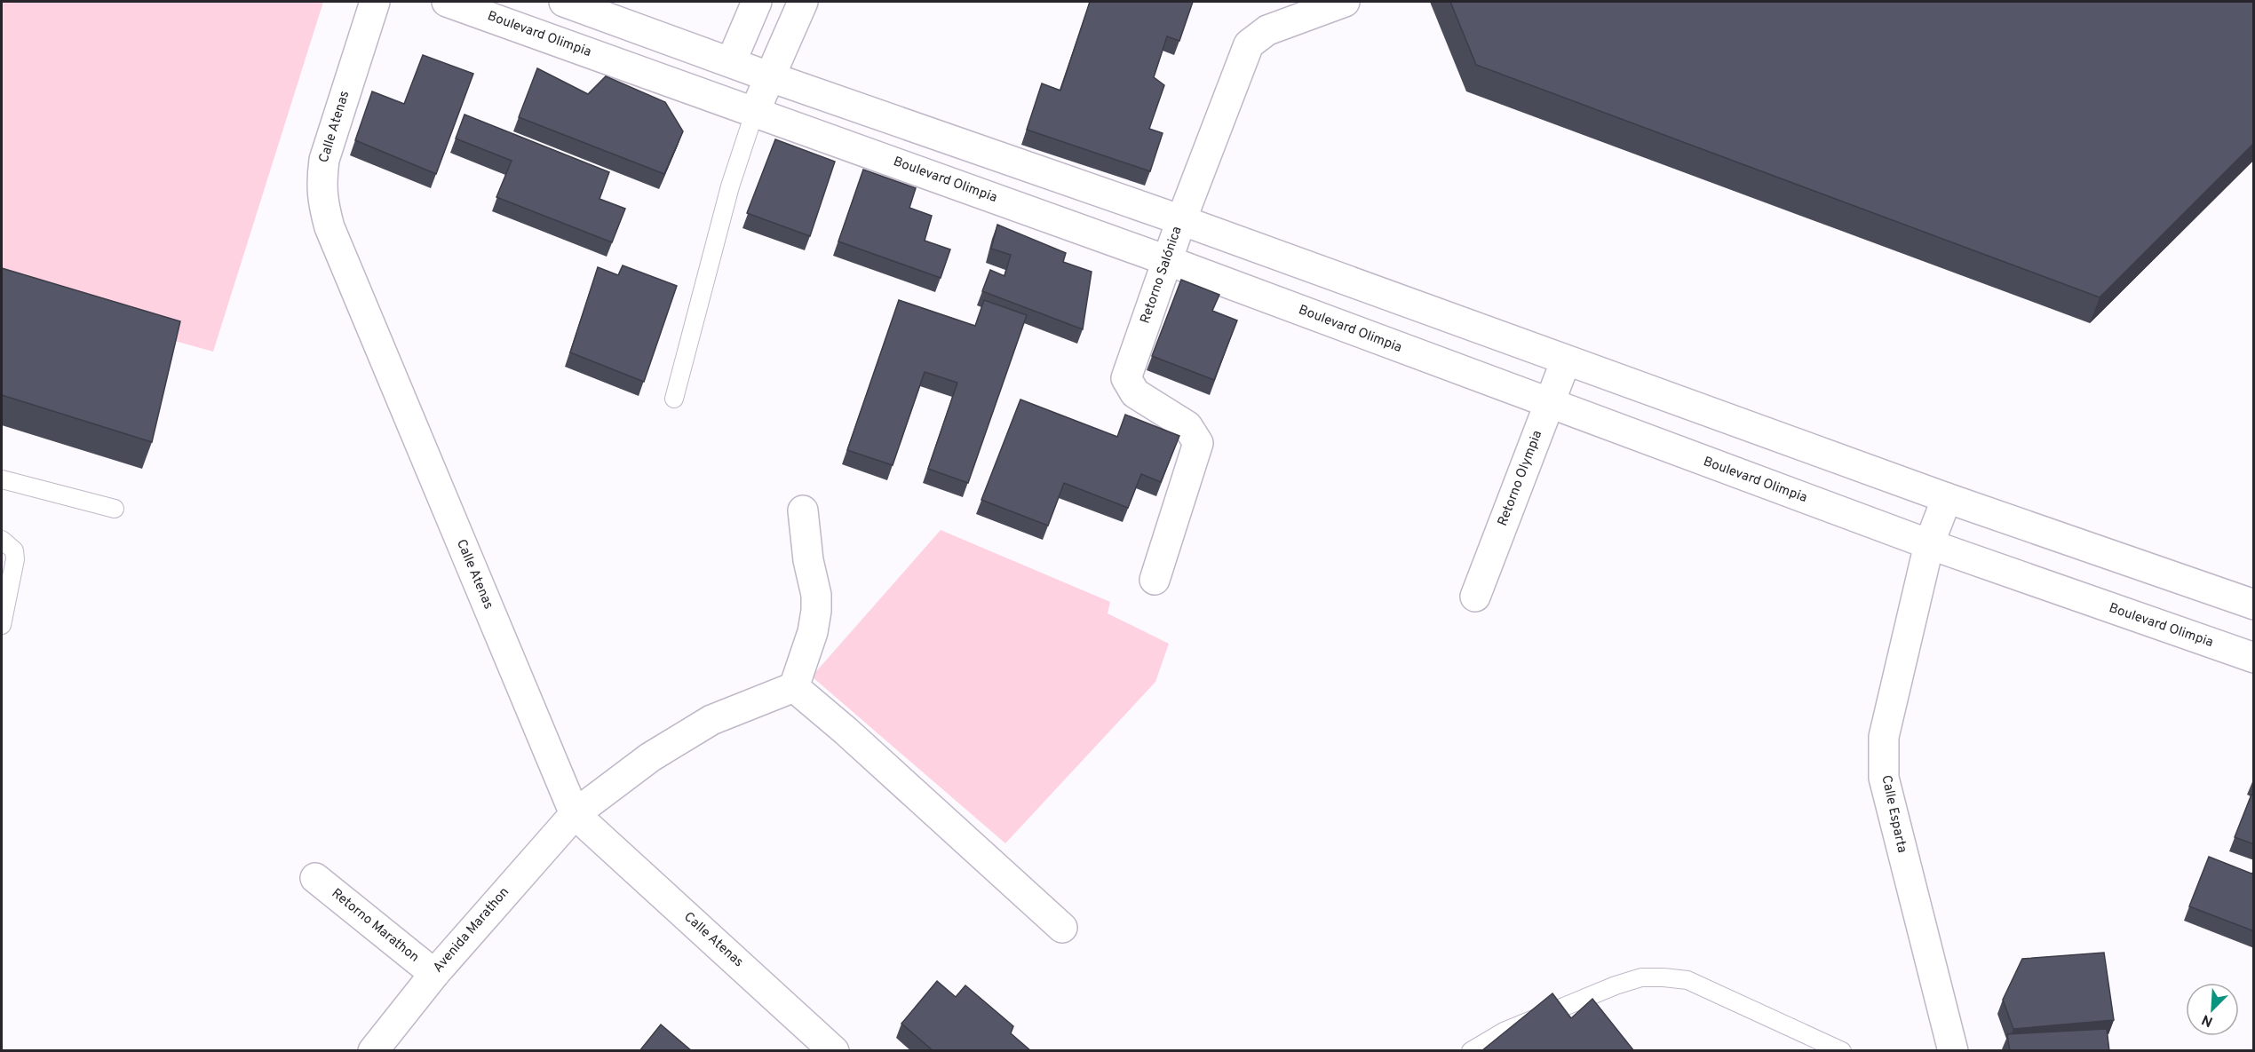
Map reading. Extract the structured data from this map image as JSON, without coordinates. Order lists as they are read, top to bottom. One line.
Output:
{"streets":{"street":["Boulevard Olimpia","Calle Atenas","Retorno Salónica","Retorno Olympia","Calle Esparta","Retorno Marathon","Avenida Marathon"]},"crossings":[["Boulevard Olimpia","Retorno Salónica"],["Boulevard Olimpia","Retorno Olympia"],["Boulevard Olimpia","Calle Esparta"],["Calle Atenas","Avenida Marathon"],["Retorno Marathon","Avenida Marathon"]],"north":"bottom left"}
